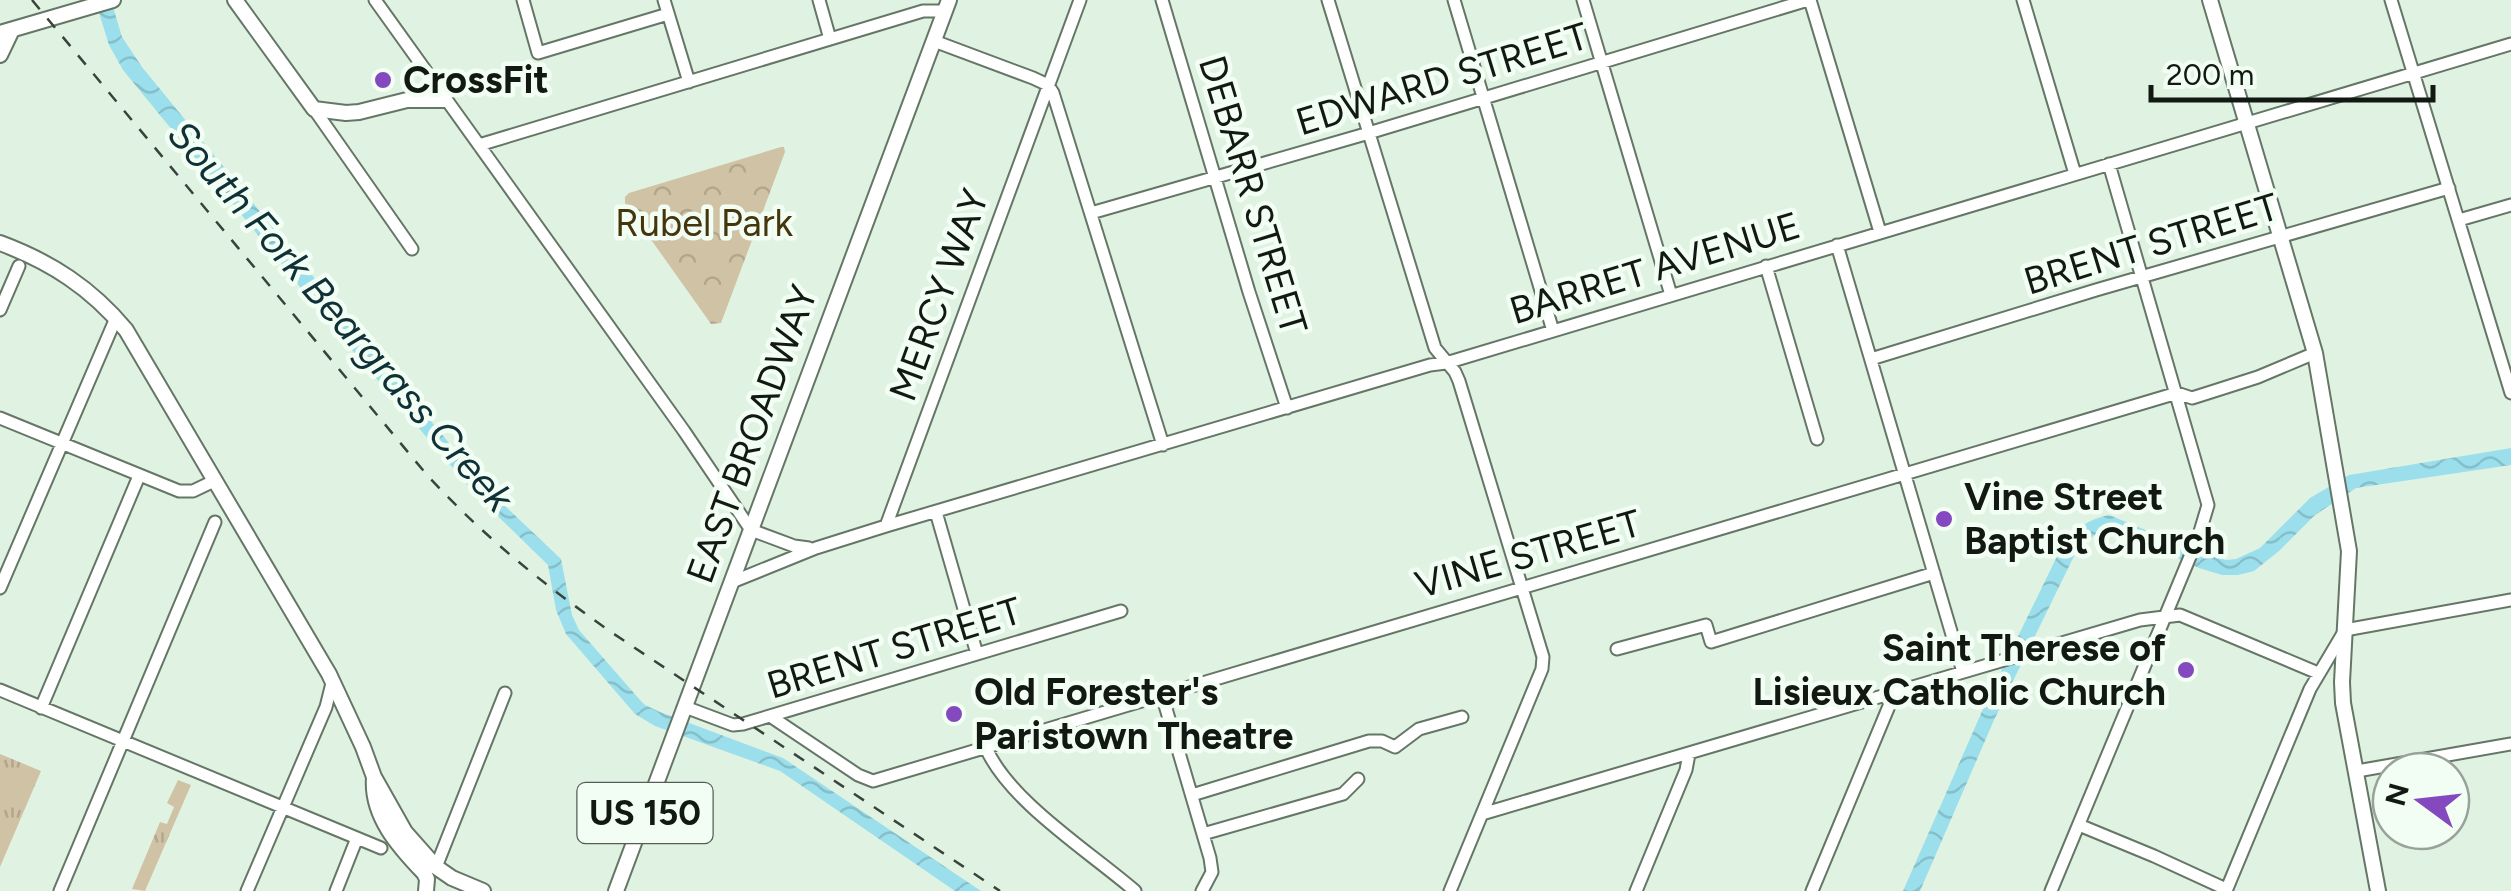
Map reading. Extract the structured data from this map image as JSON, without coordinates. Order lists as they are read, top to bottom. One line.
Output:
{"streets":{"main road":["EAST BROADWAY","US 150"],"street":["EDWARD STREET","DEBARR STREET","BRENT STREET","BARRET AVENUE","MERCY WAY","VINE STREET"]},"crossings":[["EDWARD STREET","DEBARR STREET"],["DEBARR STREET","BARRET AVENUE"],["BRENT STREET","EAST BROADWAY"],["BRENT STREET","VINE STREET"],["BARRET AVENUE","MERCY WAY"],["BARRET AVENUE","EAST BROADWAY"]],"water":["South Fork Beargrass Creek"],"parks":["Rubel Park"],"places":["CrossFit","Vine Street Baptist Church","Saint Therese of Lisieux Catholic Church","Old Forester's Paristown Theatre"],"scale_bar":"200 m","north":"left"}
